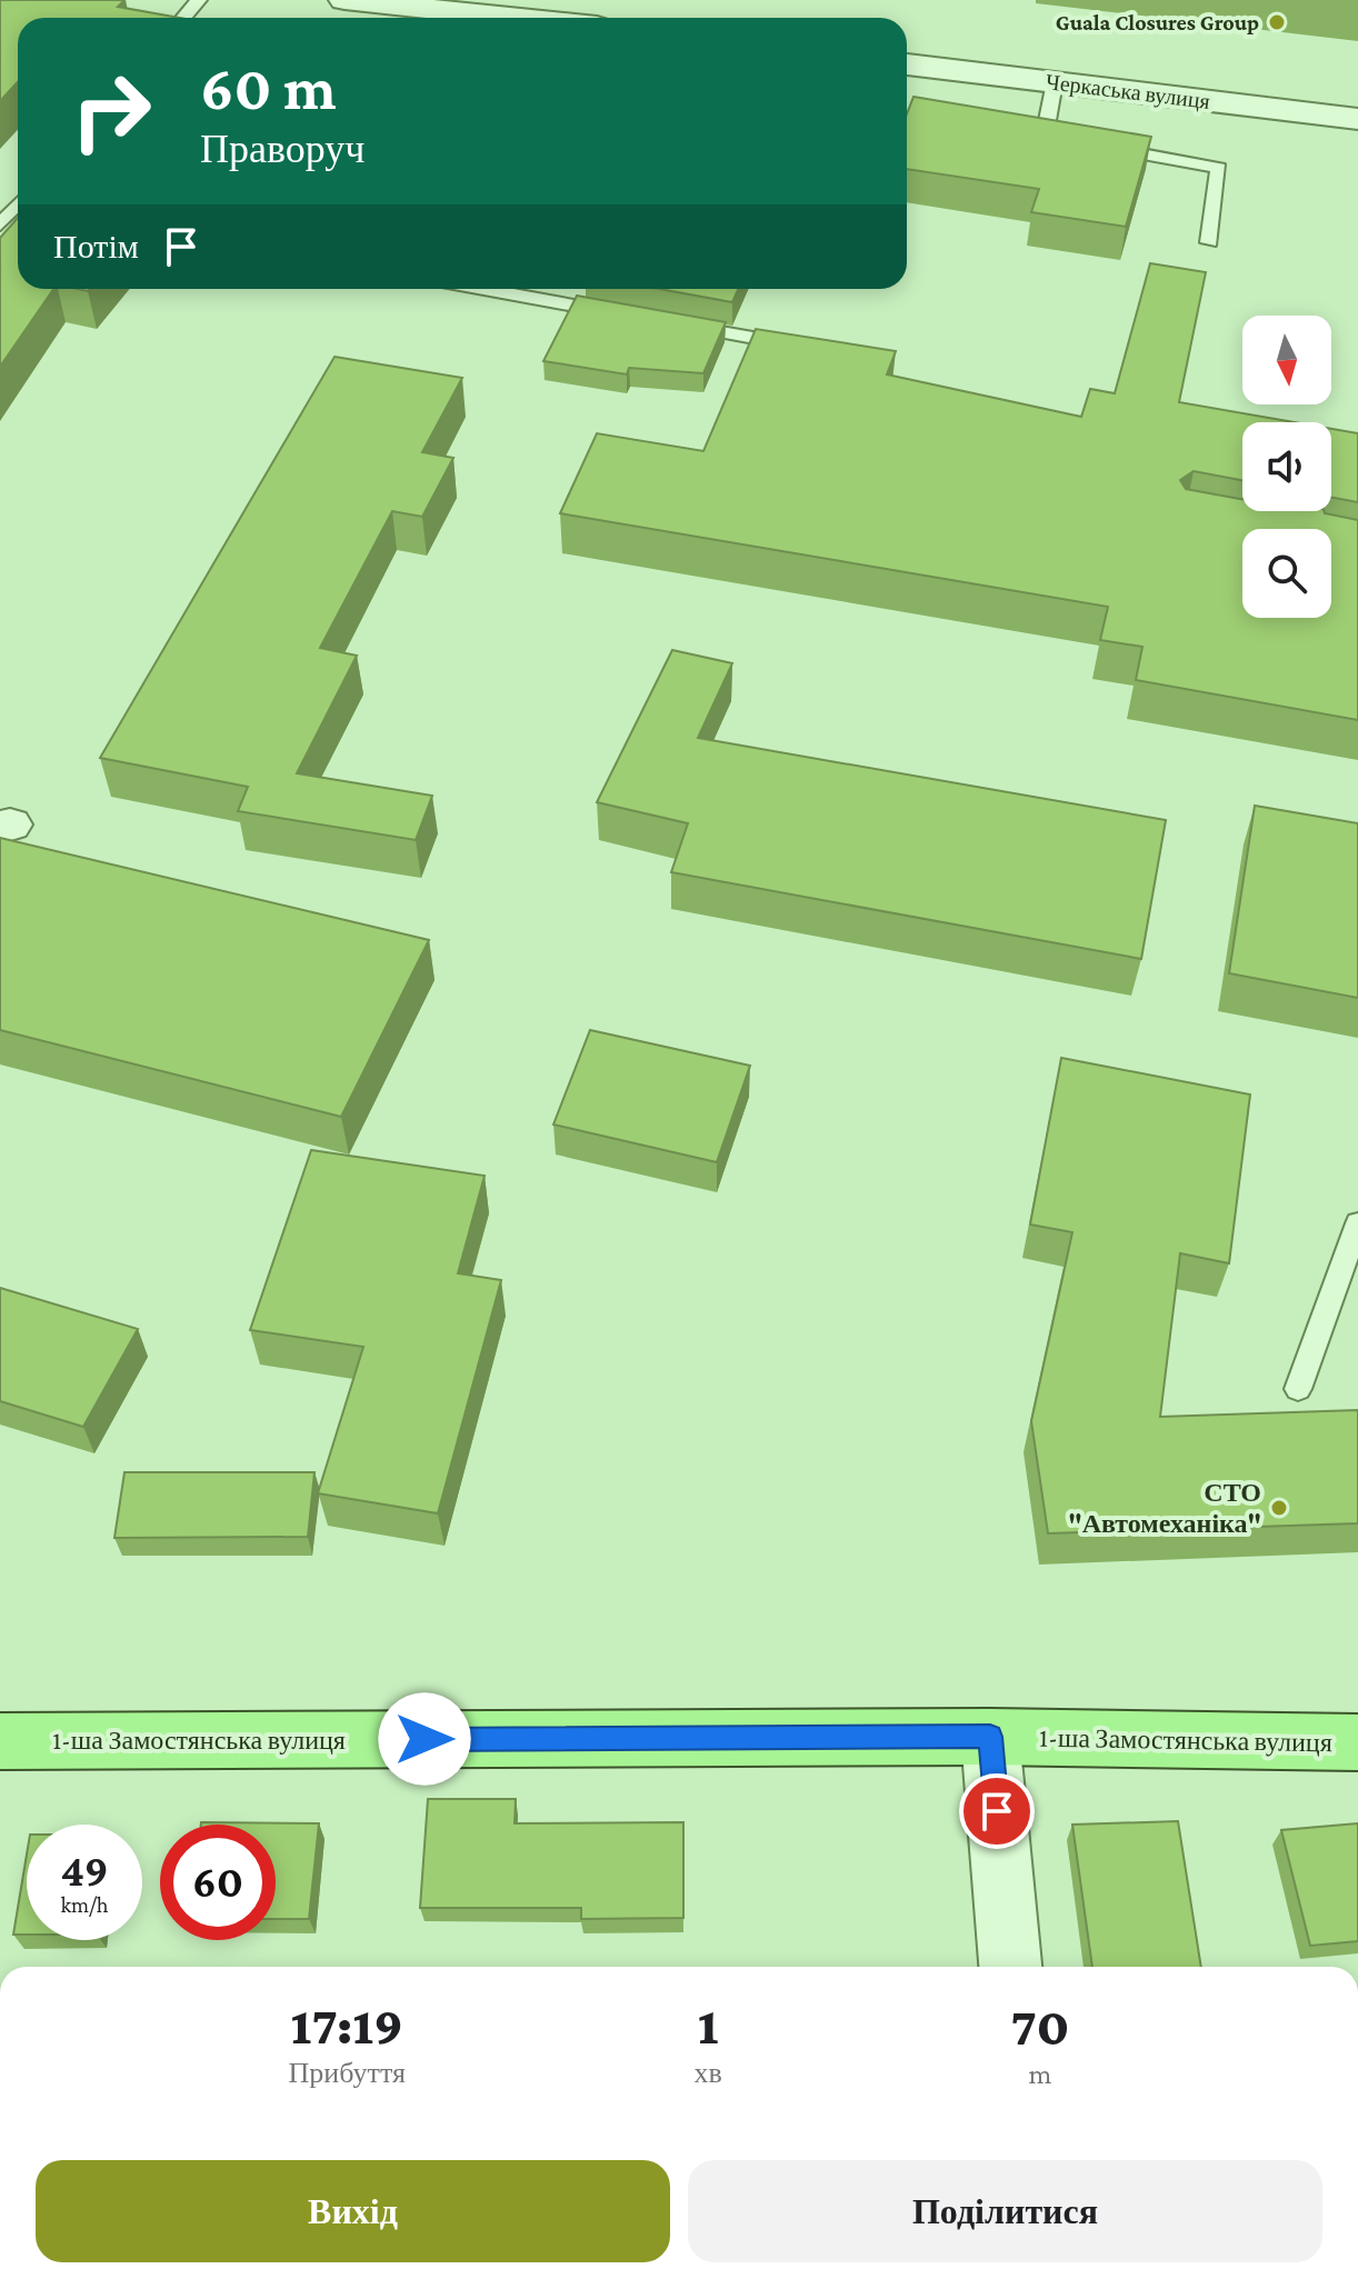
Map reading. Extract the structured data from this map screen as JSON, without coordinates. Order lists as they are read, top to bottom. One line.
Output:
{"streets":{"main road":["1-ша Замостянська вулиця"],"street":["Черкаська вулиця"]},"places":["Guala Closures Group","СТО \"Автомеханіка\""],"north":"bottom","page":{"turn":["60 m","Праворуч"],"then":"Потім","speed":"49 km/h","limit":"60","eta":["17:19","Прибуття","1","хв","70","m"],"buttons":["Вихід","Поділитися"]}}
